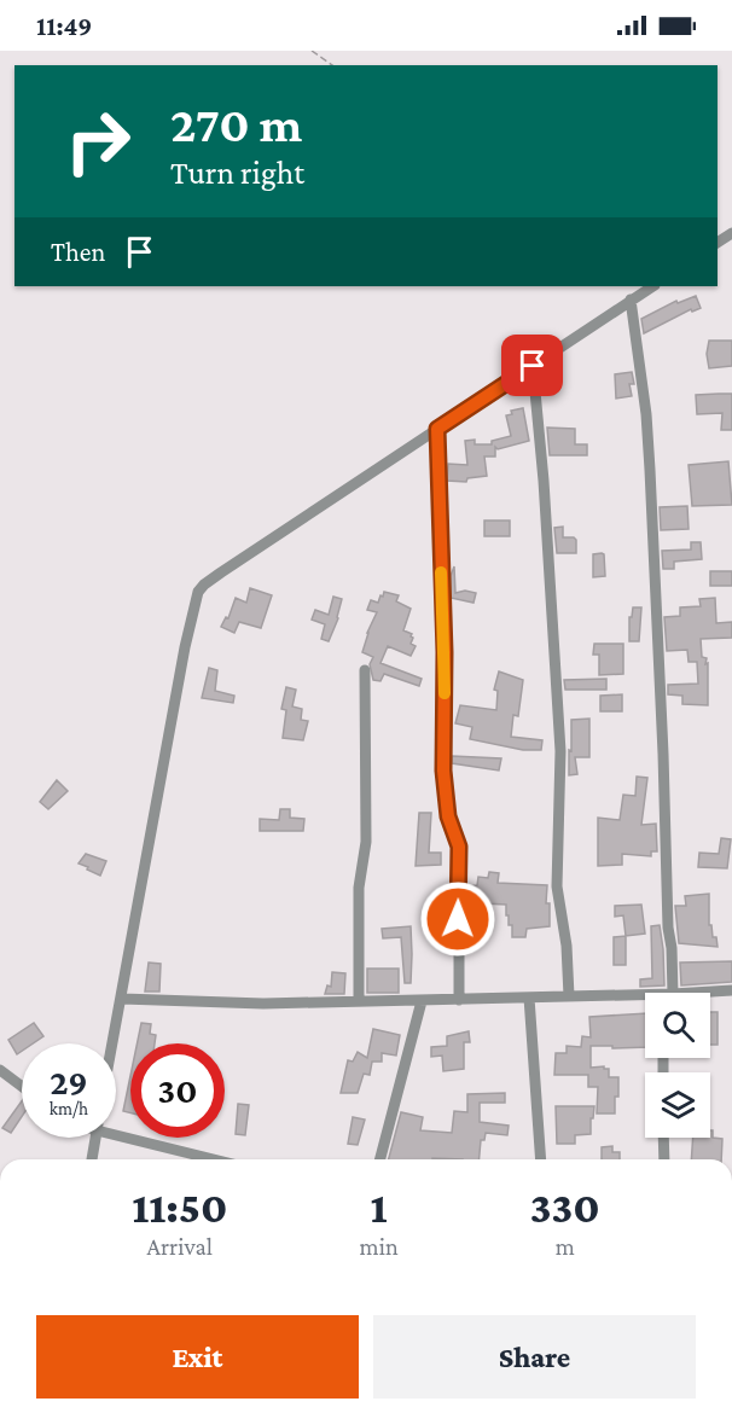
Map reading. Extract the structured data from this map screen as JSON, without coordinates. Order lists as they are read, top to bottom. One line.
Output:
{"page":{"status":"11:49","turn":["270 m","Turn right"],"then":"Then","speed":"29 km/h","limit":"30","eta":["11:50","Arrival","1","min","330","m"],"buttons":["Exit","Share"]}}
